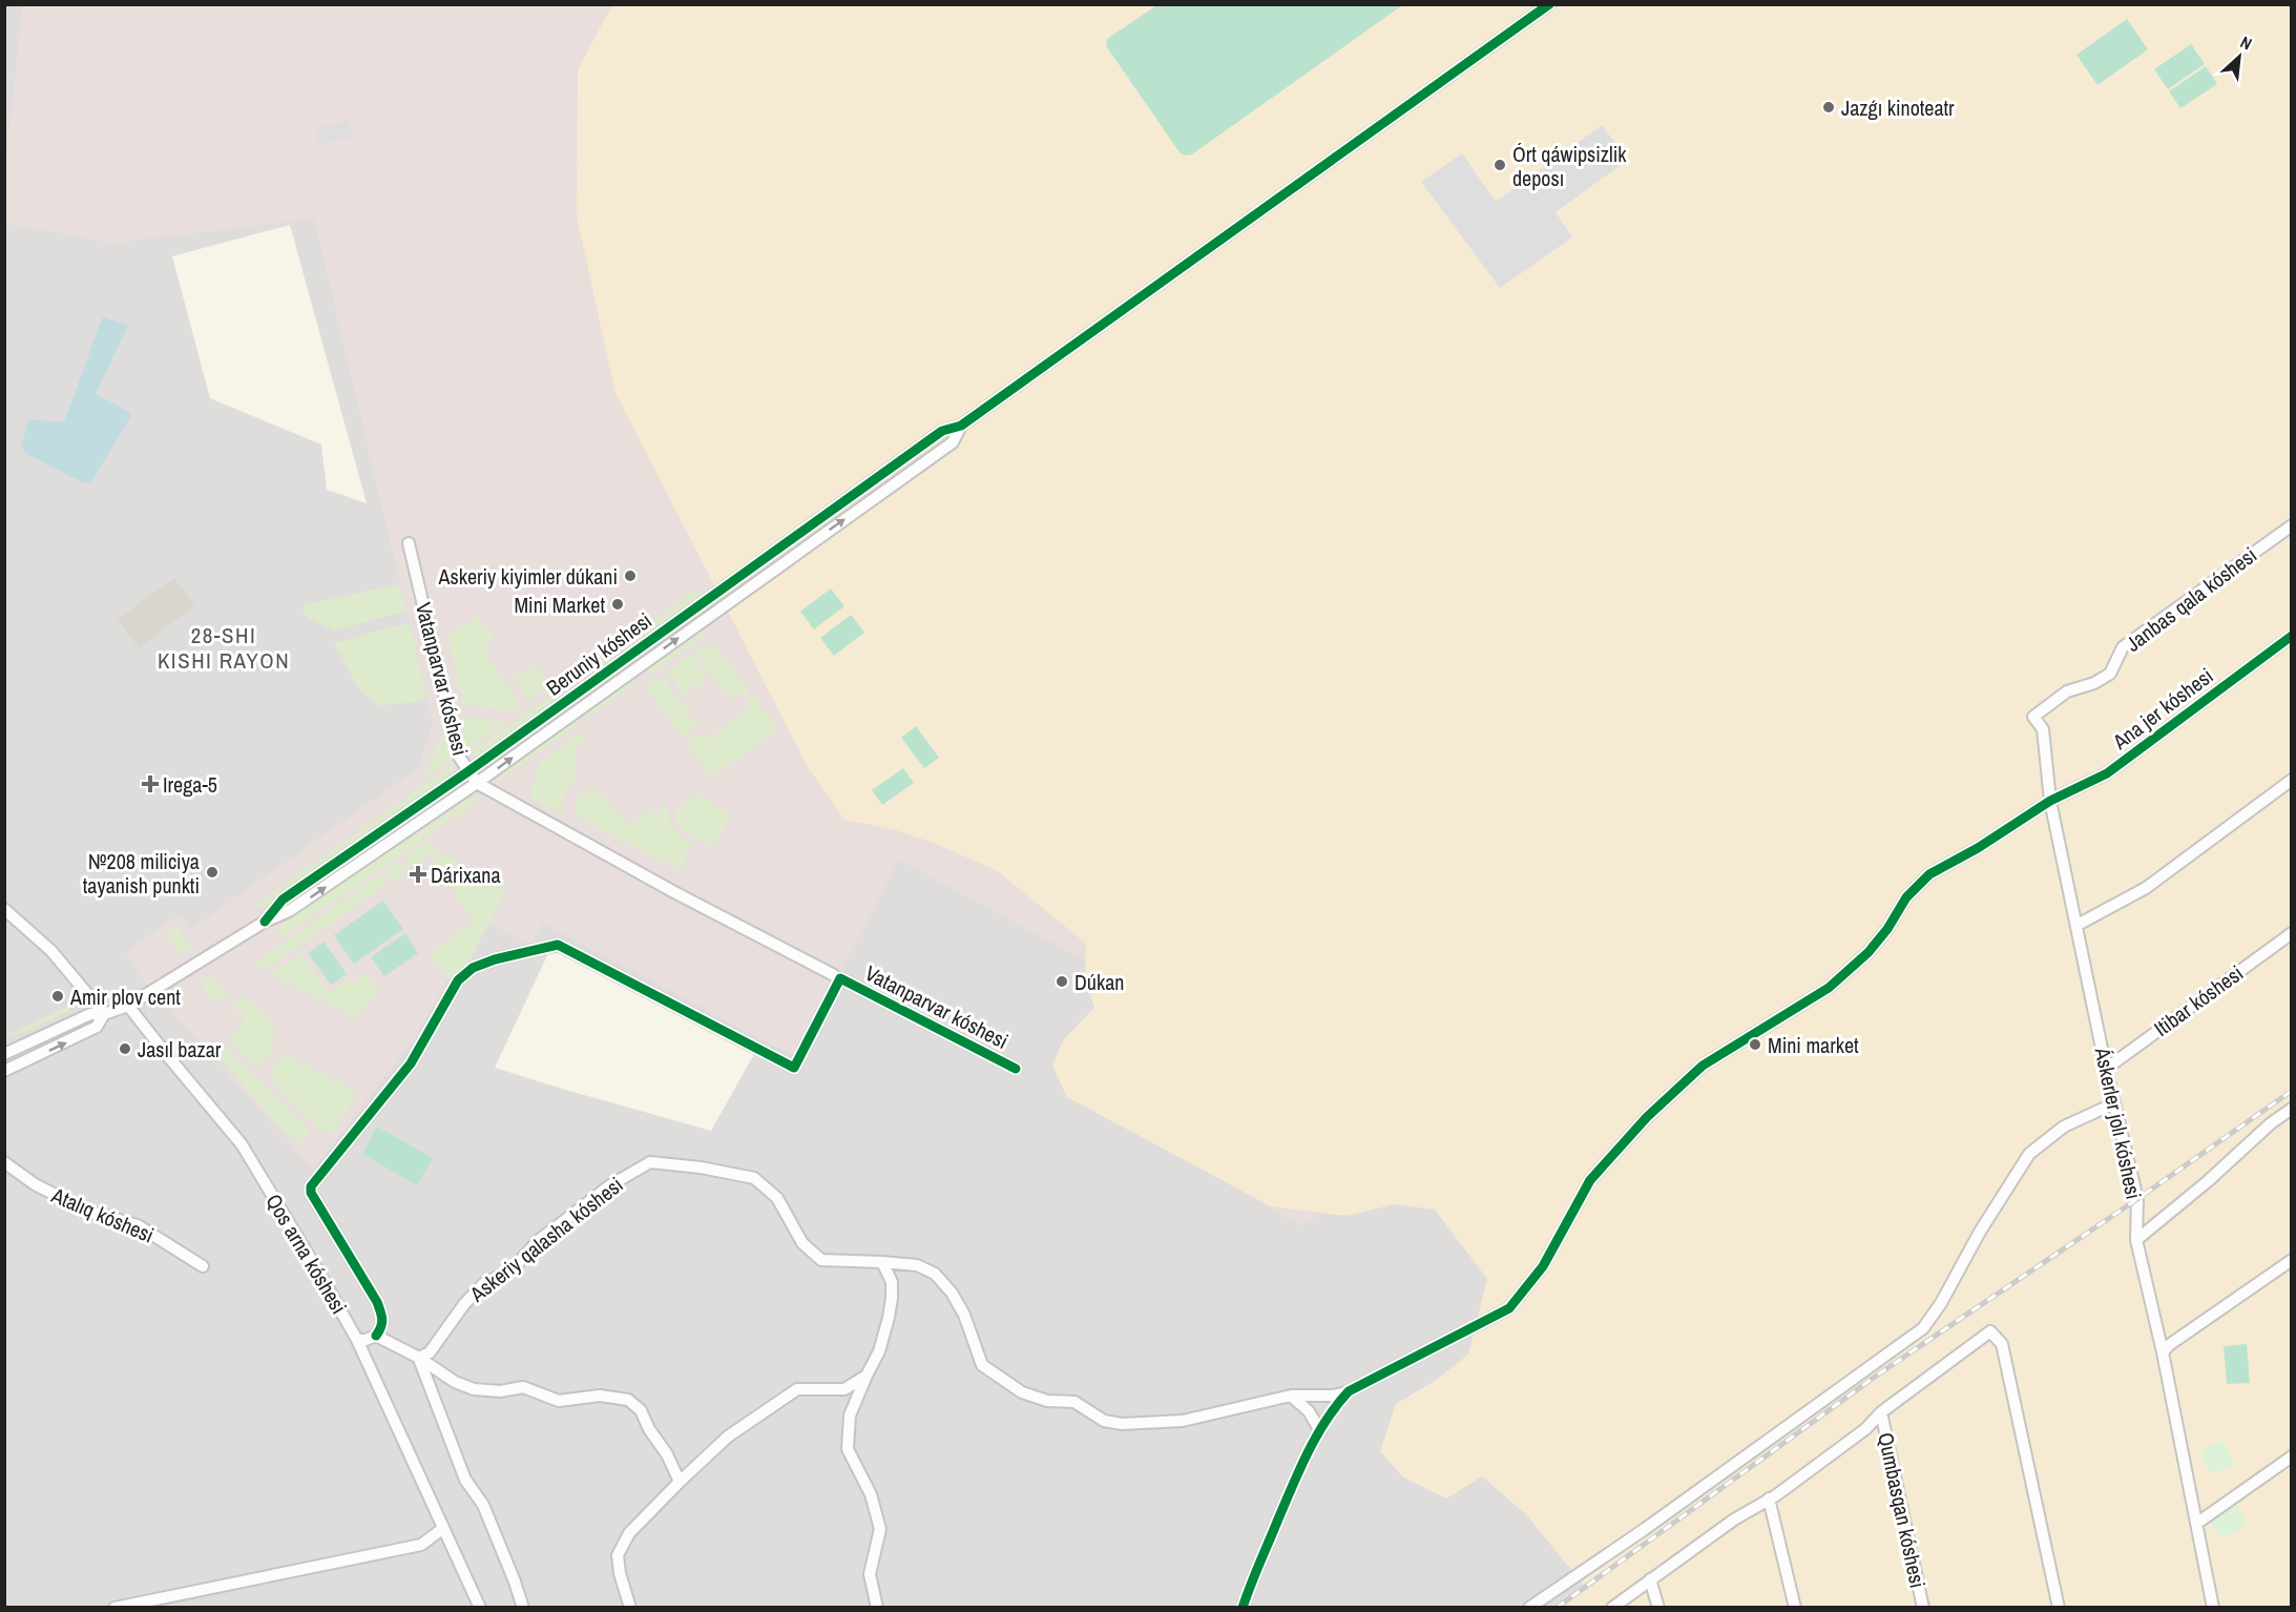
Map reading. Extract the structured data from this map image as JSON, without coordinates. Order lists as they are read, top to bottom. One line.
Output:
{"streets":{"street":["Janbas qala kóshesi","Beruniy kóshesi","Vatanparvar kóshesi","Ana jer kóshesi","Itibar kóshesi","Áskerler jolı kóshesi","Atalıq kóshesi","Askeriy qalasha kóshesi","Qos arna kóshesi","Qumbasqan kóshesi"]},"crossings":[["Janbas qala kóshesi","Áskerler jolı kóshesi"],["Beruniy kóshesi","Vatanparvar kóshesi"],["Ana jer kóshesi","Áskerler jolı kóshesi"],["Ana jer kóshesi","Askeriy qalasha kóshesi"],["Itibar kóshesi","Áskerler jolı kóshesi"]],"districts":["28-SHI KISHI RAYON"],"places":{"other":["Jazǵı kinoteatr","Órt qáwipsizlik deposı","Askeriy kiyimler dúkani","Mini Market","№208 miliciya tayanish punkti","Dúkan","Amir plov cent","Mini market","Jasıl bazar"],"health":["Irega-5","Dárixana"]},"north":"top right"}
